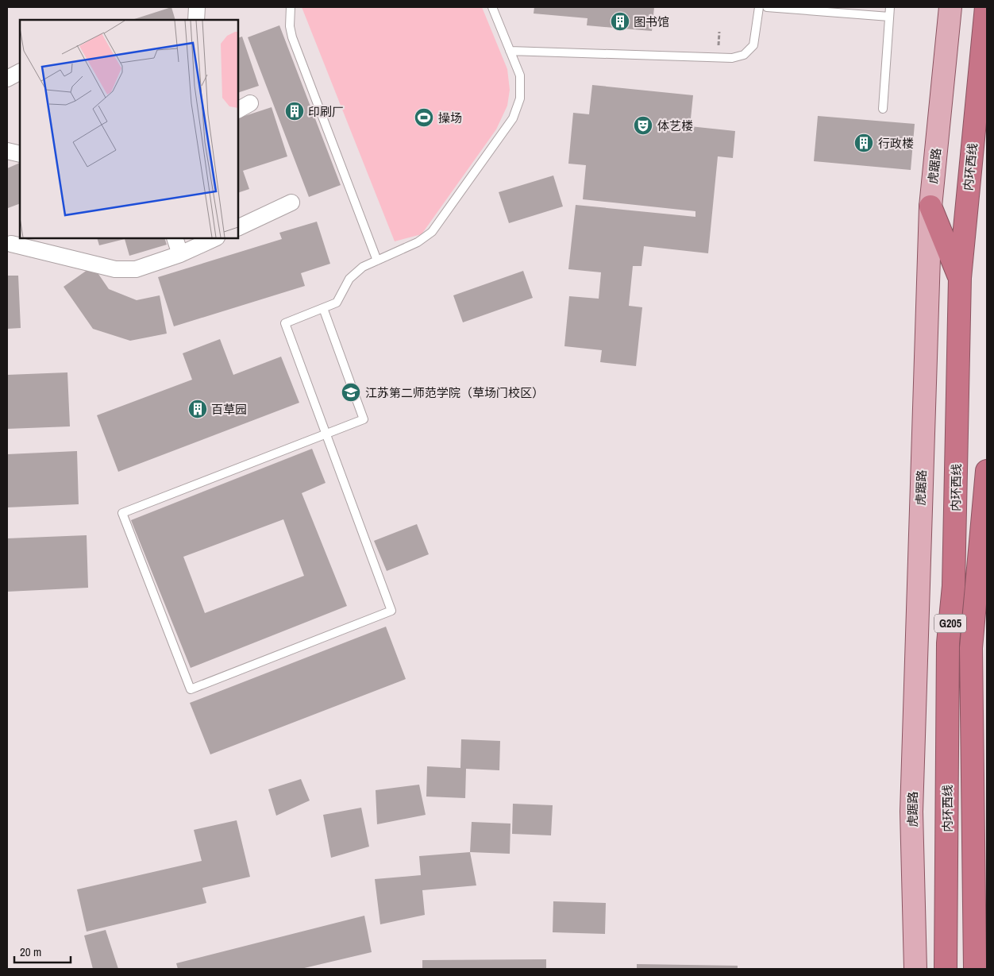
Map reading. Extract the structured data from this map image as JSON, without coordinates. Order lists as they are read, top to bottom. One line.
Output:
{"streets":{"highway":["内环西线","G205"],"main road":["虎踞路"]},"places":{"building":["图书馆","印刷厂","行政楼","百草园"],"sports":["操场"],"theatre":["体艺楼"],"school or university":["江苏第二师范学院（草场门校区）"]},"scale_bar":"20 m"}
